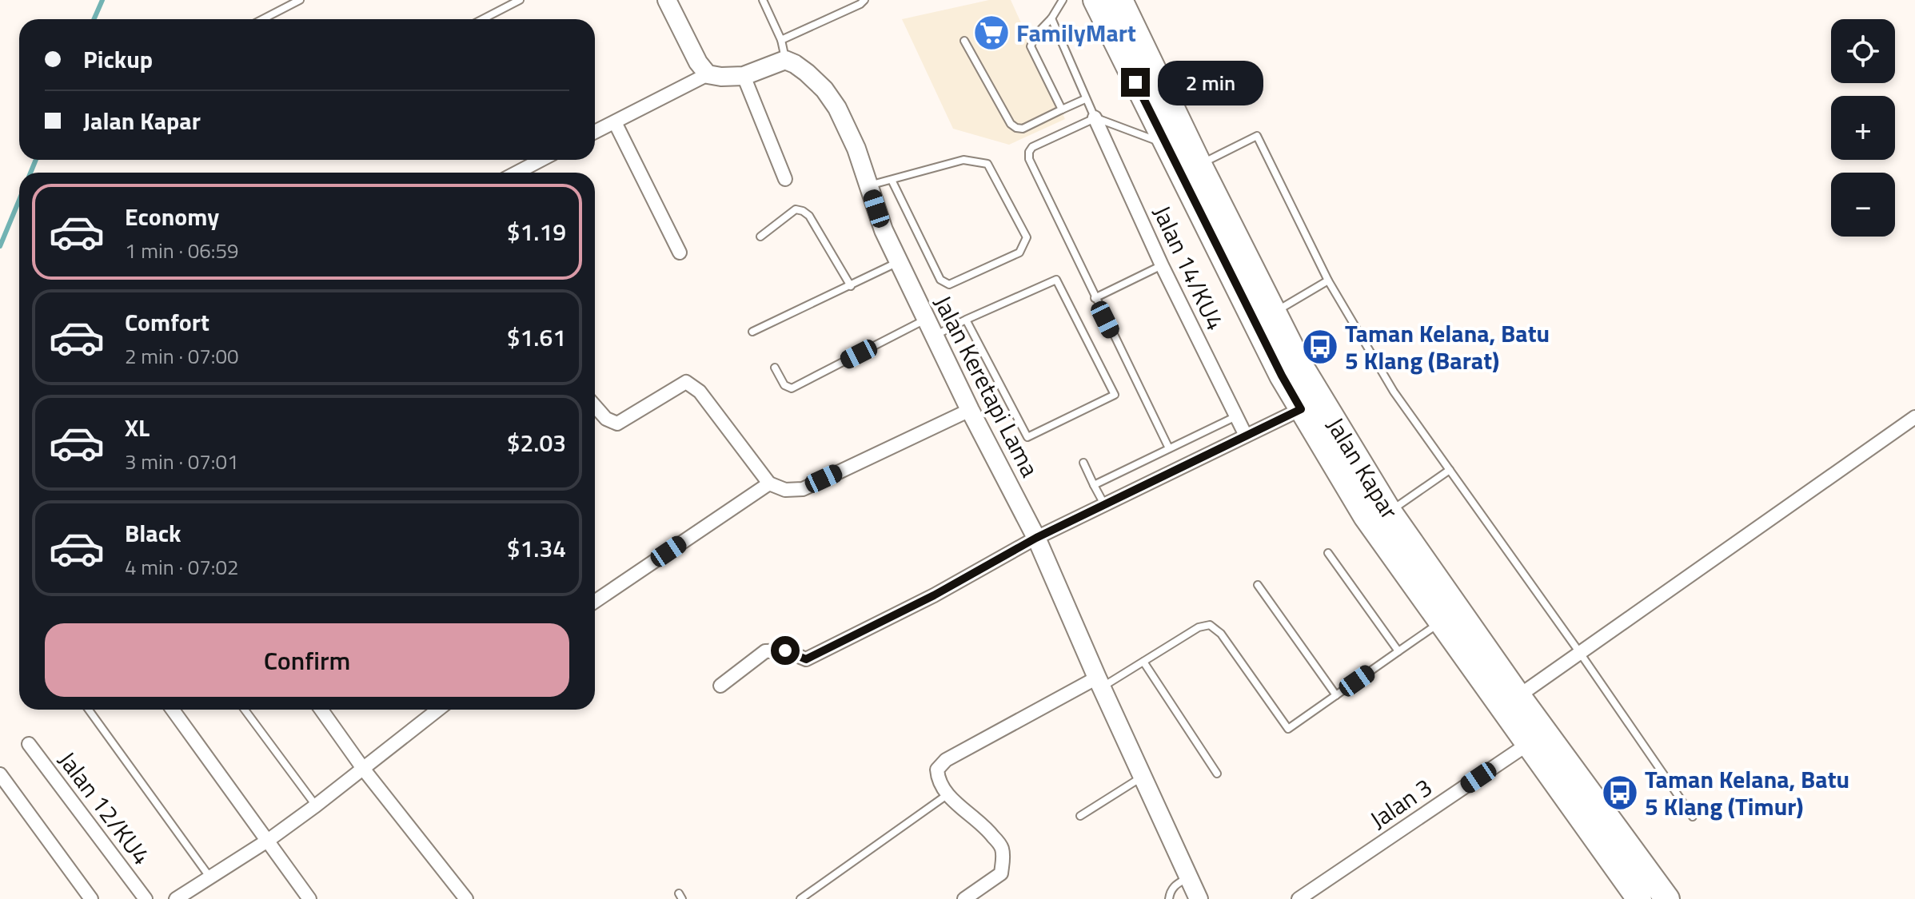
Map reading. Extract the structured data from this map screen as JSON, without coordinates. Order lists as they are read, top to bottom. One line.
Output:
{"streets":{"highway":["Jalan Kapar"],"street":["Jalan 14/KU4","Jalan Keretapi Lama","Jalan 3","Jalan 12/KU4"]},"crossings":[["Jalan Kapar","Jalan 3"]],"places":{"supermarket":["FamilyMart"],"bus stop":["Taman Kelana, Batu 5 Klang (Barat)","Taman Kelana, Batu 5 Klang (Timur)"]},"page":{"map_buttons":["+","−"],"banner":["Pickup","Jalan Kapar"],"bubble":"2 min","list":[{"name":"Economy","note":"1 min · 06:59","value":"$1.19"},{"name":"Comfort","note":"2 min · 07:00","value":"$1.61"},{"name":"XL","note":"3 min · 07:01","value":"$2.03"},{"name":"Black","note":"4 min · 07:02","value":"$1.34"}],"buttons":"Confirm"}}
